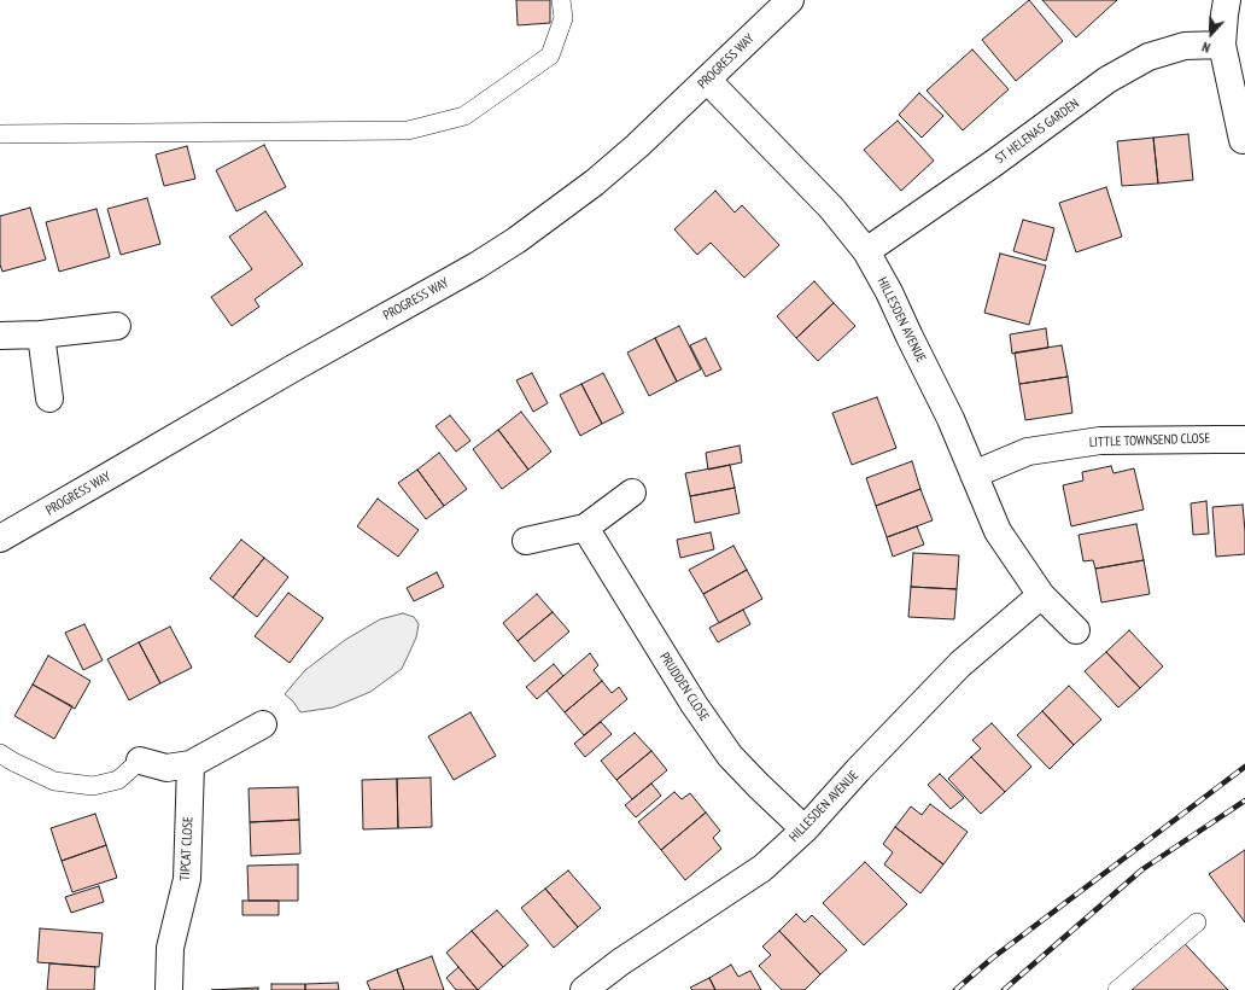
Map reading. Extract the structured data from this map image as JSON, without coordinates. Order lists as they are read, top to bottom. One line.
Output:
{"streets":{"street":["PROGRESS WAY","ST HELENAS GARDEN","HILLESDEN AVENUE","LITTLE TOWNSEND CLOSE","PRUDDEN CLOSE","TIPCAT CLOSE"]},"crossings":[["PROGRESS WAY","HILLESDEN AVENUE"],["ST HELENAS GARDEN","HILLESDEN AVENUE"],["HILLESDEN AVENUE","LITTLE TOWNSEND CLOSE"],["HILLESDEN AVENUE","PRUDDEN CLOSE"]],"north":"bottom"}
